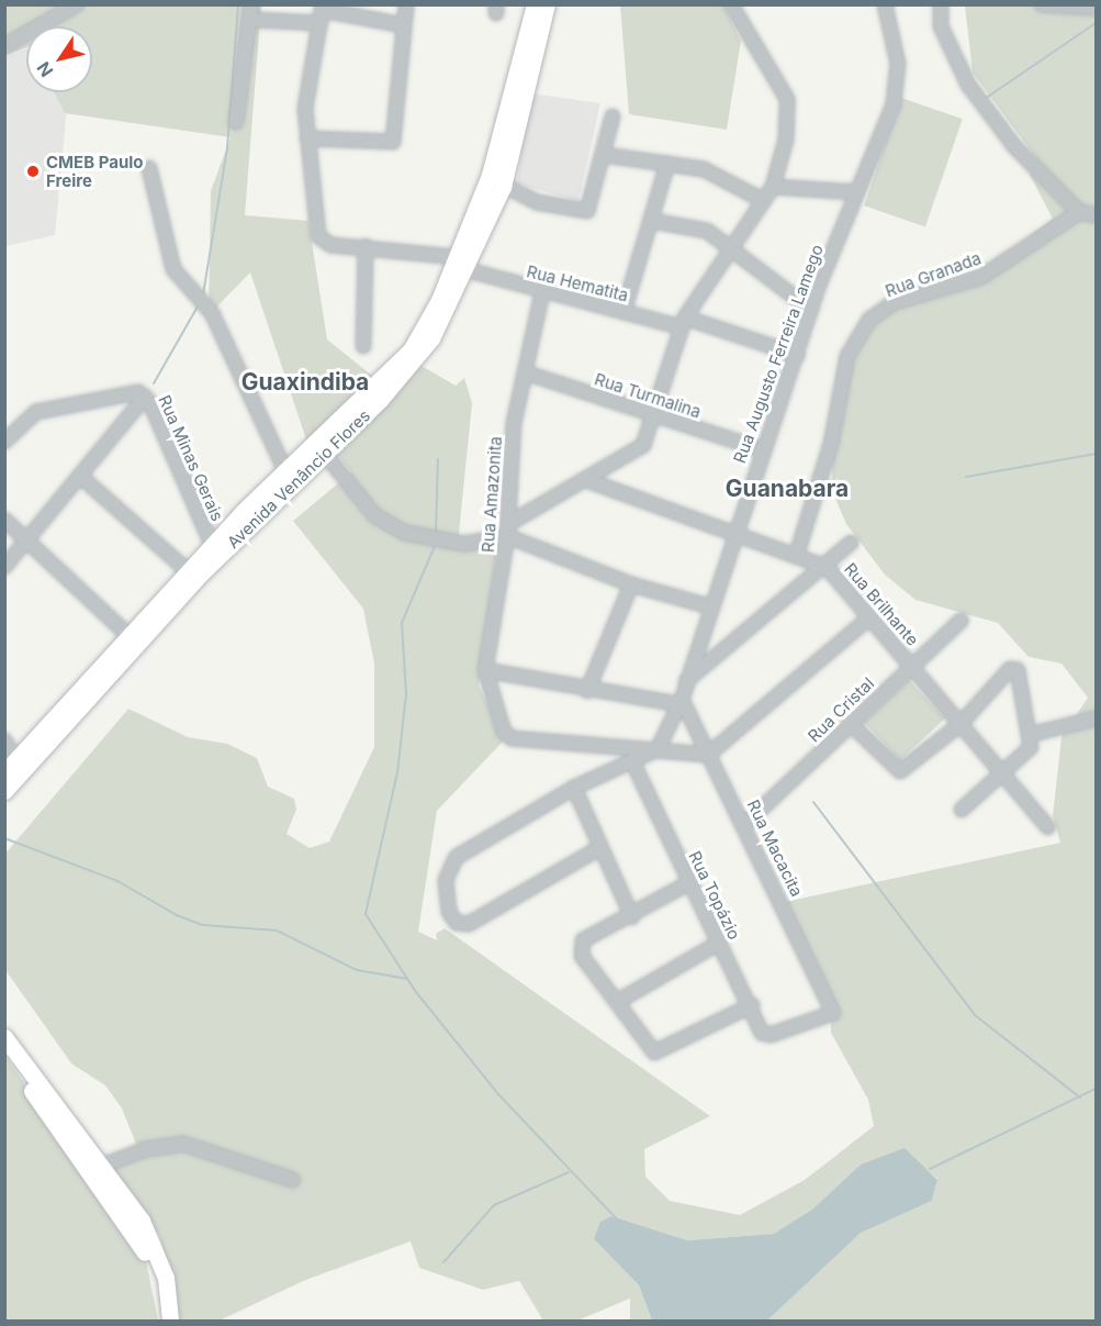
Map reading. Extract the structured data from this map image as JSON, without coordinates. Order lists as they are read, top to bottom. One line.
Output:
{"streets":{"main road":["Avenida Venâncio Flores"],"street":["Rua Granada","Rua Hematita","Rua Augusto Ferreira Lamego","Rua Turmalina","Rua Minas Gerais","Rua Amazonita","Rua Brilhante","Rua Cristal","Rua Macacita","Rua Topázio"]},"crossings":[["Rua Granada","Rua Brilhante"],["Rua Hematita","Rua Augusto Ferreira Lamego"],["Rua Hematita","Avenida Venâncio Flores"],["Rua Hematita","Rua Amazonita"],["Rua Augusto Ferreira Lamego","Rua Turmalina"],["Rua Augusto Ferreira Lamego","Rua Amazonita"],["Rua Augusto Ferreira Lamego","Rua Brilhante"],["Rua Augusto Ferreira Lamego","Rua Macacita"],["Rua Turmalina","Rua Amazonita"],["Rua Minas Gerais","Avenida Venâncio Flores"],["Rua Brilhante","Rua Cristal"],["Rua Cristal","Rua Macacita"],["Rua Macacita","Rua Topázio"]],"districts":["Guaxindiba","Guanabara"],"places":["CMEB Paulo Freire"],"north":"bottom left"}
